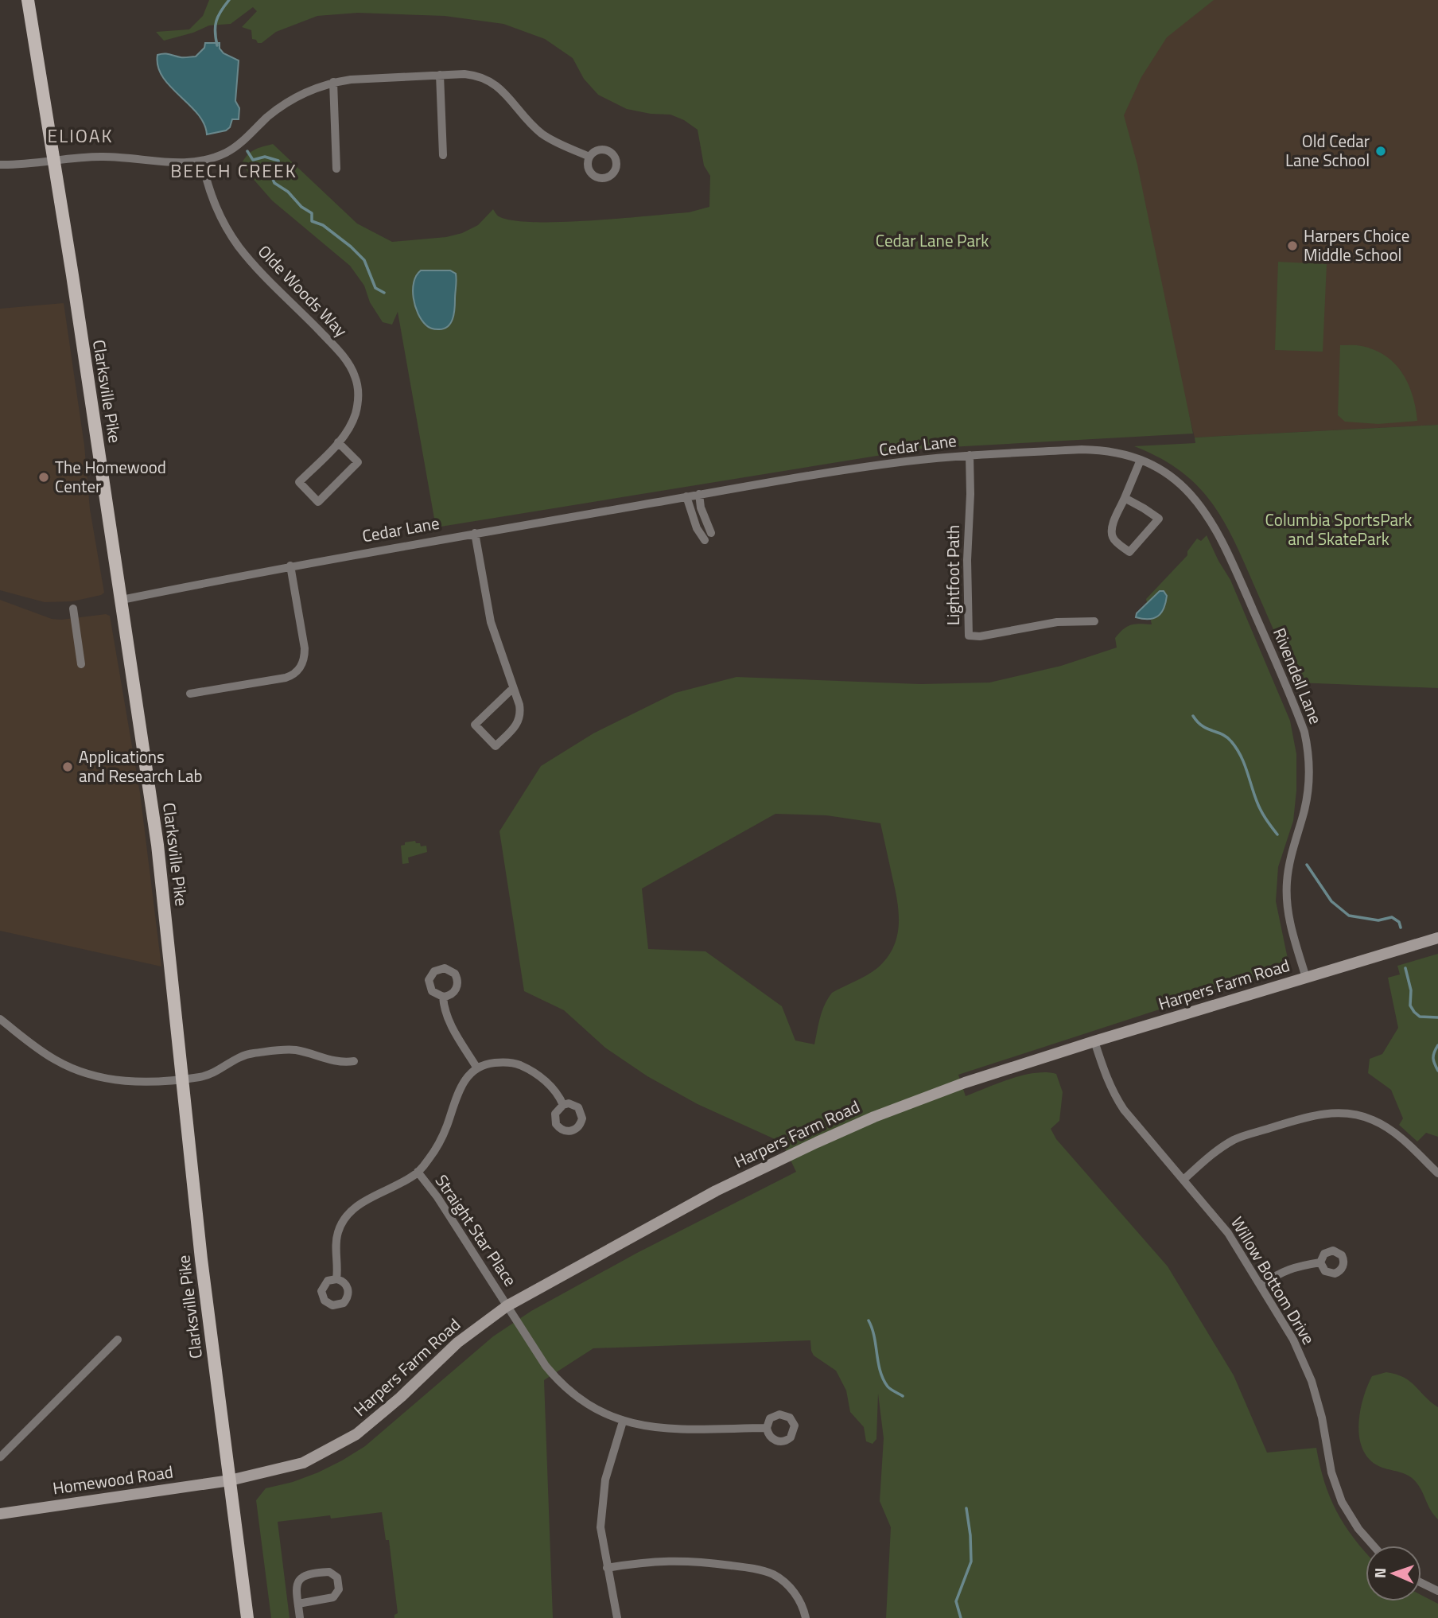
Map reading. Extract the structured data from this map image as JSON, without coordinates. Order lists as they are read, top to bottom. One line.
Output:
{"streets":{"main road":["Clarksville Pike","Harpers Farm Road","Homewood Road"],"street":["Olde Woods Way","Cedar Lane","Lightfoot Path","Rivendell Lane","Straight Star Place","Willow Bottom Drive"]},"crossings":[["Clarksville Pike","Cedar Lane"],["Clarksville Pike","Harpers Farm Road"],["Clarksville Pike","Homewood Road"],["Cedar Lane","Lightfoot Path"],["Cedar Lane","Rivendell Lane"],["Rivendell Lane","Harpers Farm Road"],["Harpers Farm Road","Straight Star Place"],["Harpers Farm Road","Willow Bottom Drive"],["Harpers Farm Road","Homewood Road"]],"districts":["ELIOAK","BEECH CREEK"],"parks":["Cedar Lane Park","Columbia SportsPark and SkatePark"],"places":["Old Cedar Lane School","Harpers Choice Middle School","The Homewood Center","Applications and Research Lab"],"north":"left"}
